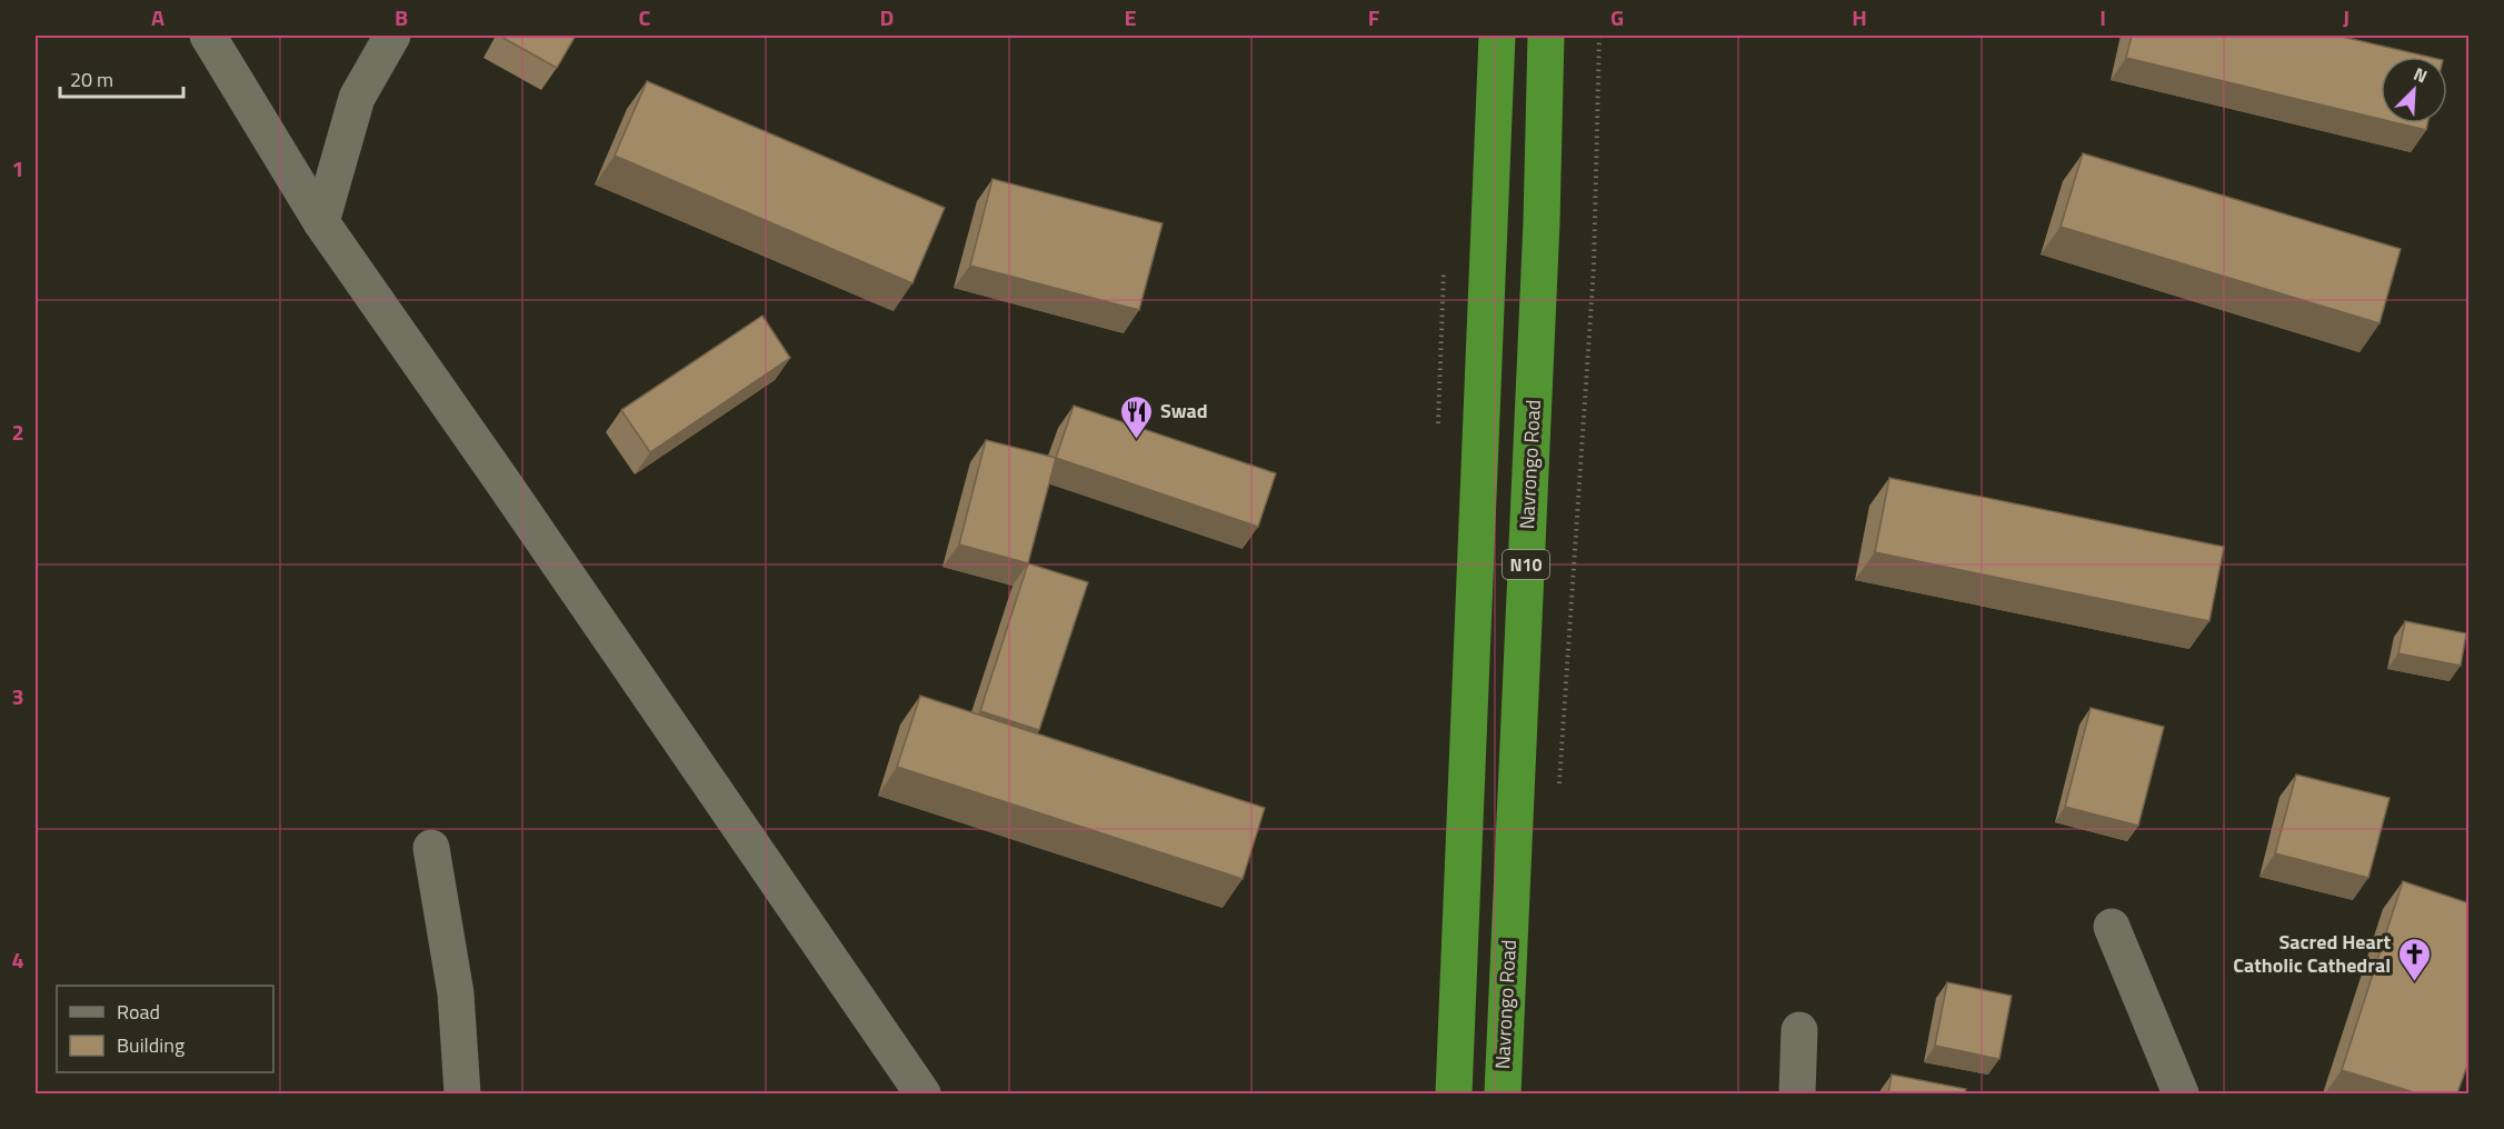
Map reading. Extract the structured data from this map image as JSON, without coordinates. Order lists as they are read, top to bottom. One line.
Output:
{"streets":{"highway":["Navrongo Road","N10"]},"places":{"restaurant":["Swad"],"church":["Sacred Heart Catholic Cathedral"]},"legend":["Road","Building"],"scale_bar":"20 m","north":"top right","grid":{"columns":["A","B","C","D","E","F","G","H","I","J"],"rows":["1","2","3","4"]}}
